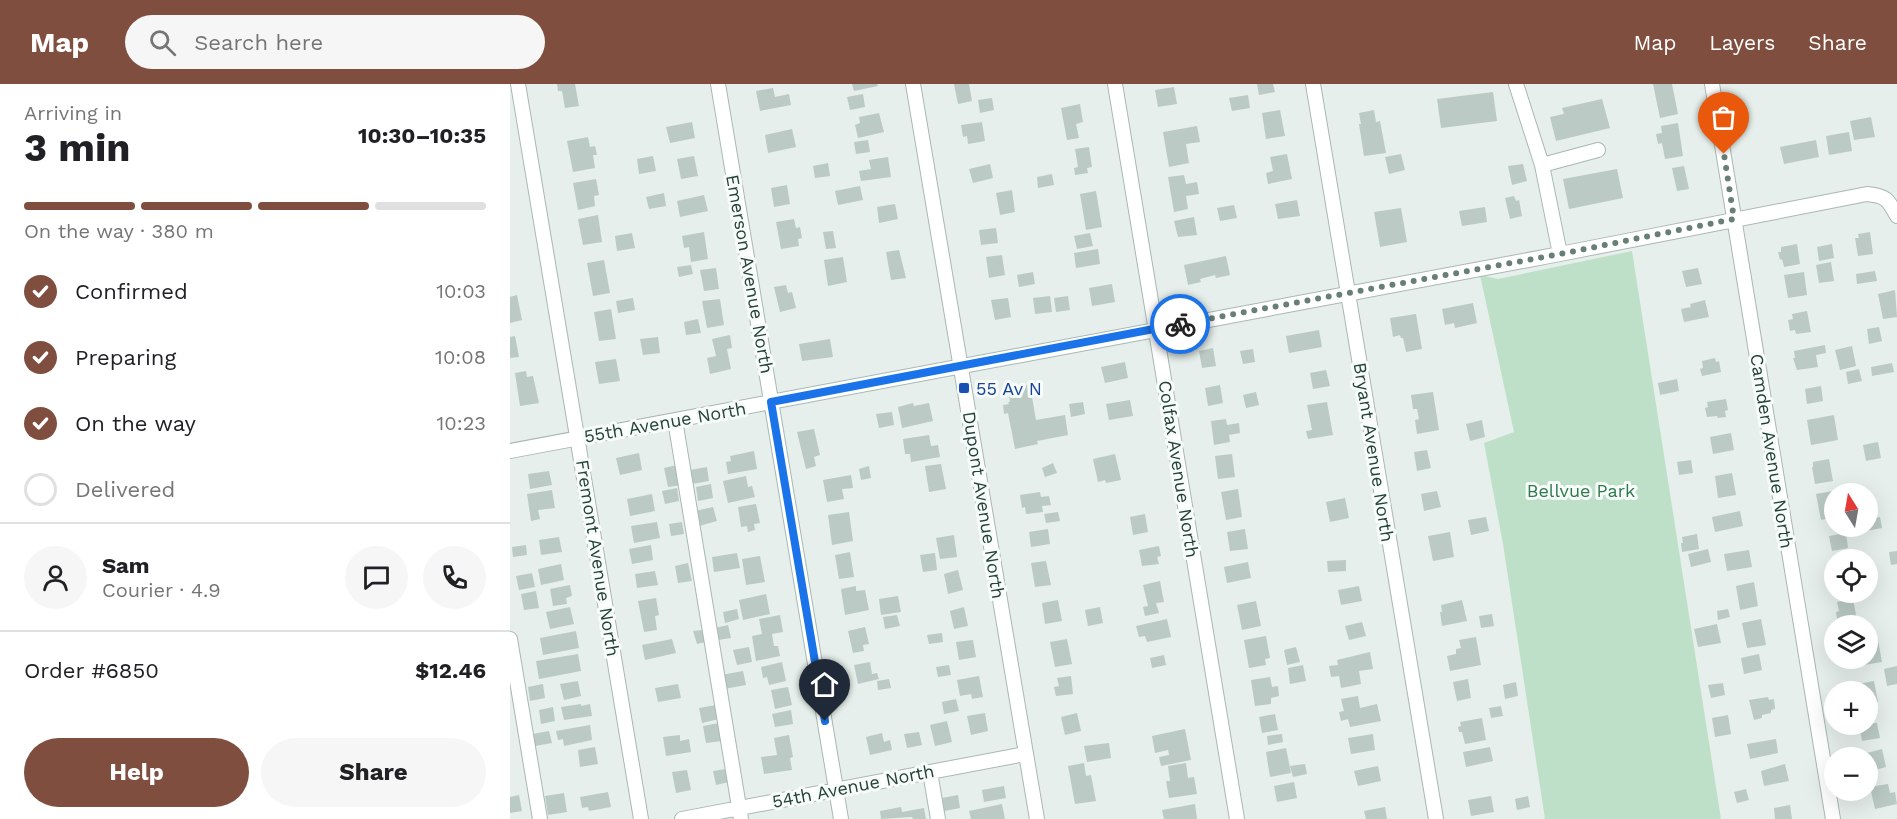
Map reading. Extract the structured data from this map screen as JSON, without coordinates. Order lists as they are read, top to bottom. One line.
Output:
{"streets":{"street":["Emerson Avenue North","55th Avenue North","Camden Avenue North","Bryant Avenue North","Colfax Avenue North","Dupont Avenue North","Fremont Avenue North","54th Avenue North"]},"crossings":[["Emerson Avenue North","55th Avenue North"],["Emerson Avenue North","54th Avenue North"],["55th Avenue North","Camden Avenue North"],["55th Avenue North","Bryant Avenue North"],["55th Avenue North","Colfax Avenue North"],["55th Avenue North","Dupont Avenue North"],["55th Avenue North","Fremont Avenue North"],["Dupont Avenue North","54th Avenue North"]],"parks":["Bellvue Park"],"places":{"transit":["55 Av N"]},"north":"top","page":{"header":"Map","search":"Search here","nav":["Map","Layers","Share"],"heading":["3 min","Arriving in","10:30–10:35"],"panel":["Sam","Courier · 4.9","Order #6850","$12.46"],"bar":"On the way · 380 m","list":[["Confirmed","10:03"],["Preparing","10:08"],["On the way","10:23"],"Delivered"],"map_buttons":["+","−"],"buttons":["Help","Share"]}}
